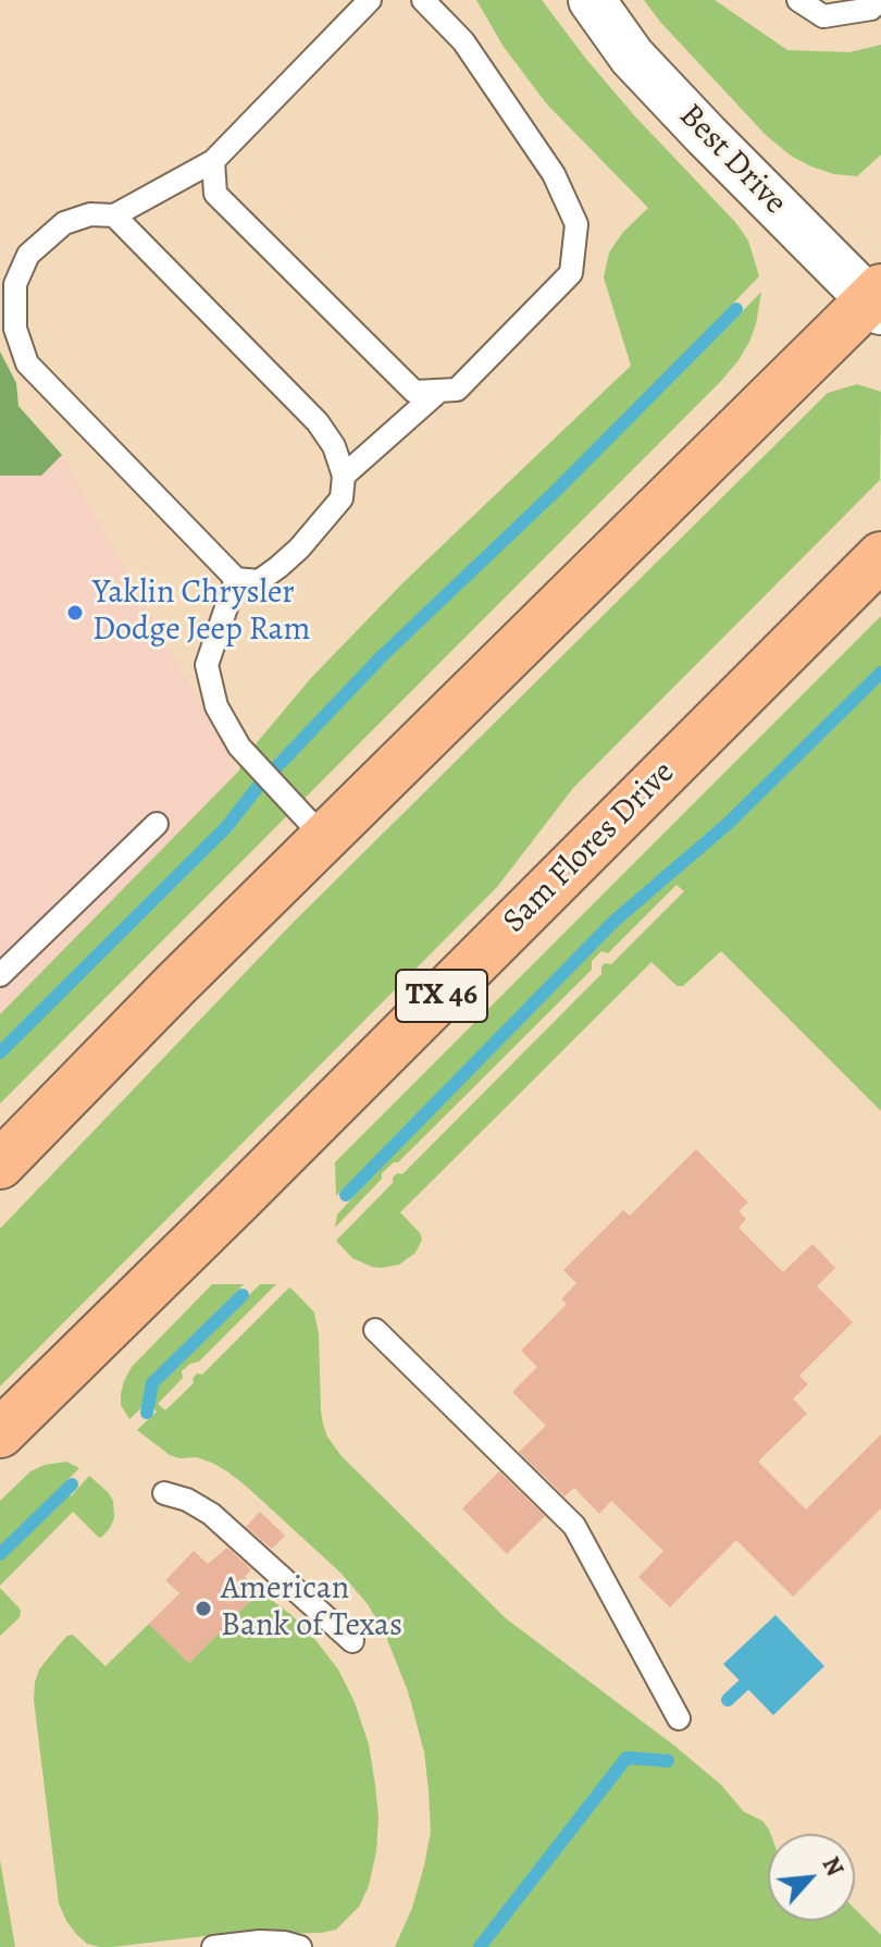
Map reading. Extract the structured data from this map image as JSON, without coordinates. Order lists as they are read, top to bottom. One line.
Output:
{"streets":{"main road":["Sam Flores Drive","TX 46"],"street":["Best Drive"]},"places":["Yaklin Chrysler Dodge Jeep Ram","American Bank of Texas"],"north":"top right"}
